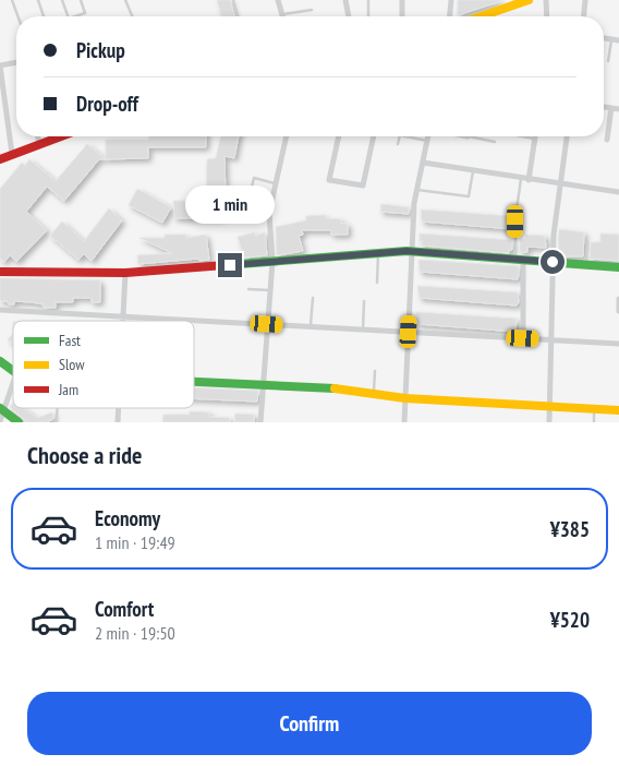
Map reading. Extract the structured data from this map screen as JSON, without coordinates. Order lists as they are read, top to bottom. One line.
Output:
{"legend":["Fast","Slow","Jam"],"page":{"banner":["Pickup","Drop-off"],"bubble":"1 min","heading":"Choose a ride","list":[{"name":"Economy","note":"1 min · 19:49","value":"¥385"},{"name":"Comfort","note":"2 min · 19:50","value":"¥520"}],"buttons":"Confirm"}}
